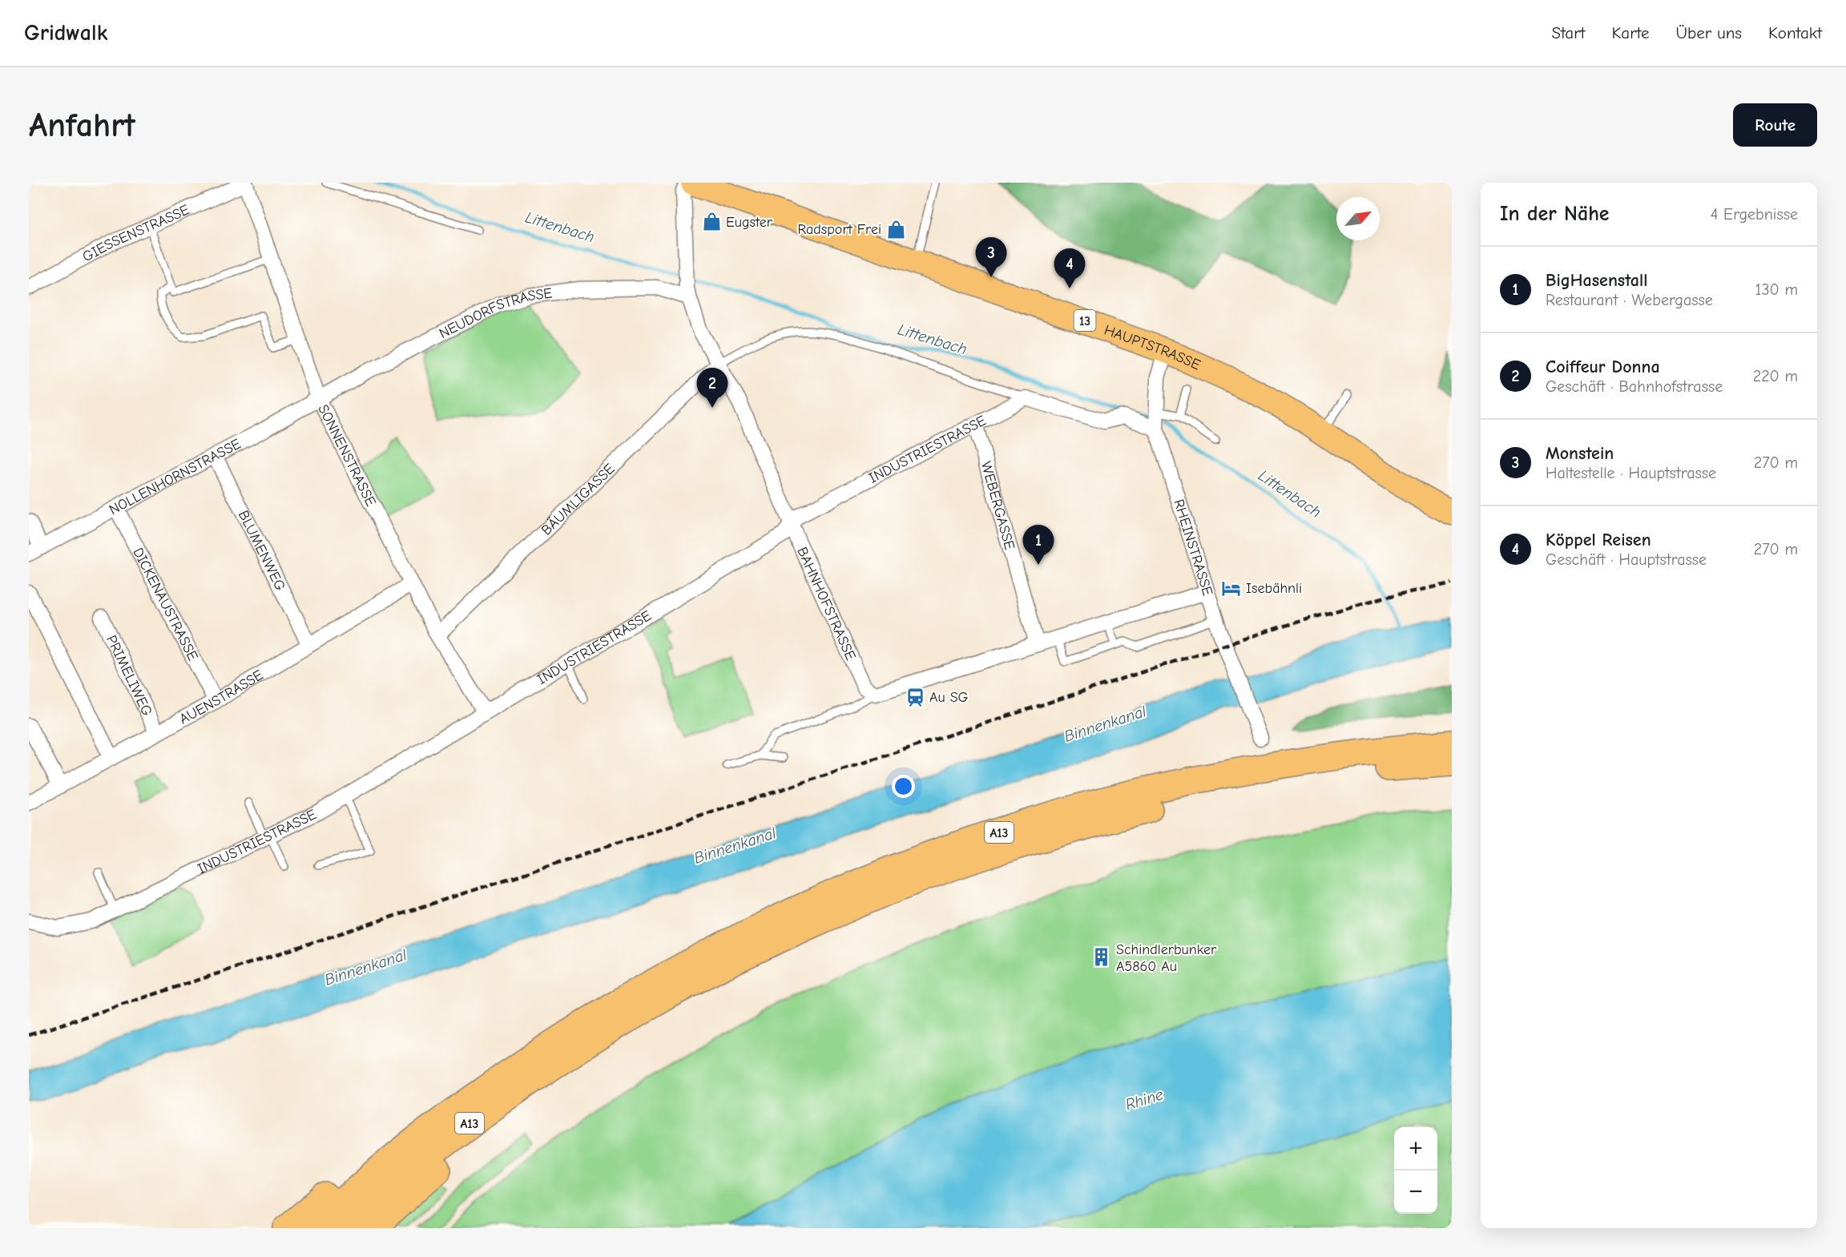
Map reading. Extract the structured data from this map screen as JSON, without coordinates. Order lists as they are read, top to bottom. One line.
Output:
{"streets":{"highway":["A13"],"main road":["13","HAUPTSTRASSE"],"street":["GIESSENSTRASSE","NEUDORFSTRASSE","INDUSTRIESTRASSE","SONNENSTRASSE","NOLLENHORNSTRASSE","BÄUMLIGASSE","WEBERGASSE","RHEINSTRASSE","BLUMENWEG","BAHNHOFSTRASSE","DICKENAUSTRASSE","PRIMELIWEG","AUENSTRASSE"]},"crossings":[["GIESSENSTRASSE","SONNENSTRASSE"],["NEUDORFSTRASSE","SONNENSTRASSE"],["NEUDORFSTRASSE","NOLLENHORNSTRASSE"],["NEUDORFSTRASSE","BAHNHOFSTRASSE"],["HAUPTSTRASSE","RHEINSTRASSE"],["INDUSTRIESTRASSE","SONNENSTRASSE"],["INDUSTRIESTRASSE","WEBERGASSE"],["INDUSTRIESTRASSE","BAHNHOFSTRASSE"],["SONNENSTRASSE","NOLLENHORNSTRASSE"],["SONNENSTRASSE","BÄUMLIGASSE"],["SONNENSTRASSE","AUENSTRASSE"],["NOLLENHORNSTRASSE","BLUMENWEG"],["NOLLENHORNSTRASSE","DICKENAUSTRASSE"],["BÄUMLIGASSE","BAHNHOFSTRASSE"],["BLUMENWEG","AUENSTRASSE"],["DICKENAUSTRASSE","AUENSTRASSE"],["PRIMELIWEG","AUENSTRASSE"]],"water":["Littenbach","Binnenkanal","Rhine"],"places":{"shop":["Eugster","Radsport Frei"],"hotel":["Isebähnli"],"station":["Au SG"],"building":["Schindlerbunker A5860 Au"]},"north":"top right","page":{"header":"Gridwalk","nav":["Start","Karte","Über uns","Kontakt"],"buttons":"Route","title":"Anfahrt","heading":["In der Nähe","4 Ergebnisse"],"pins":["3","4","2","1"],"list":[{"mark":"1","name":"BigHasenstall","note":"Restaurant · Webergasse","value":"130 m"},{"mark":"2","name":"Coiffeur Donna","note":"Geschäft · Bahnhofstrasse","value":"220 m"},{"mark":"3","name":"Monstein","note":"Haltestelle · Hauptstrasse","value":"270 m"},{"mark":"4","name":"Köppel Reisen","note":"Geschäft · Hauptstrasse","value":"270 m"}],"map_buttons":["+","−"]}}
